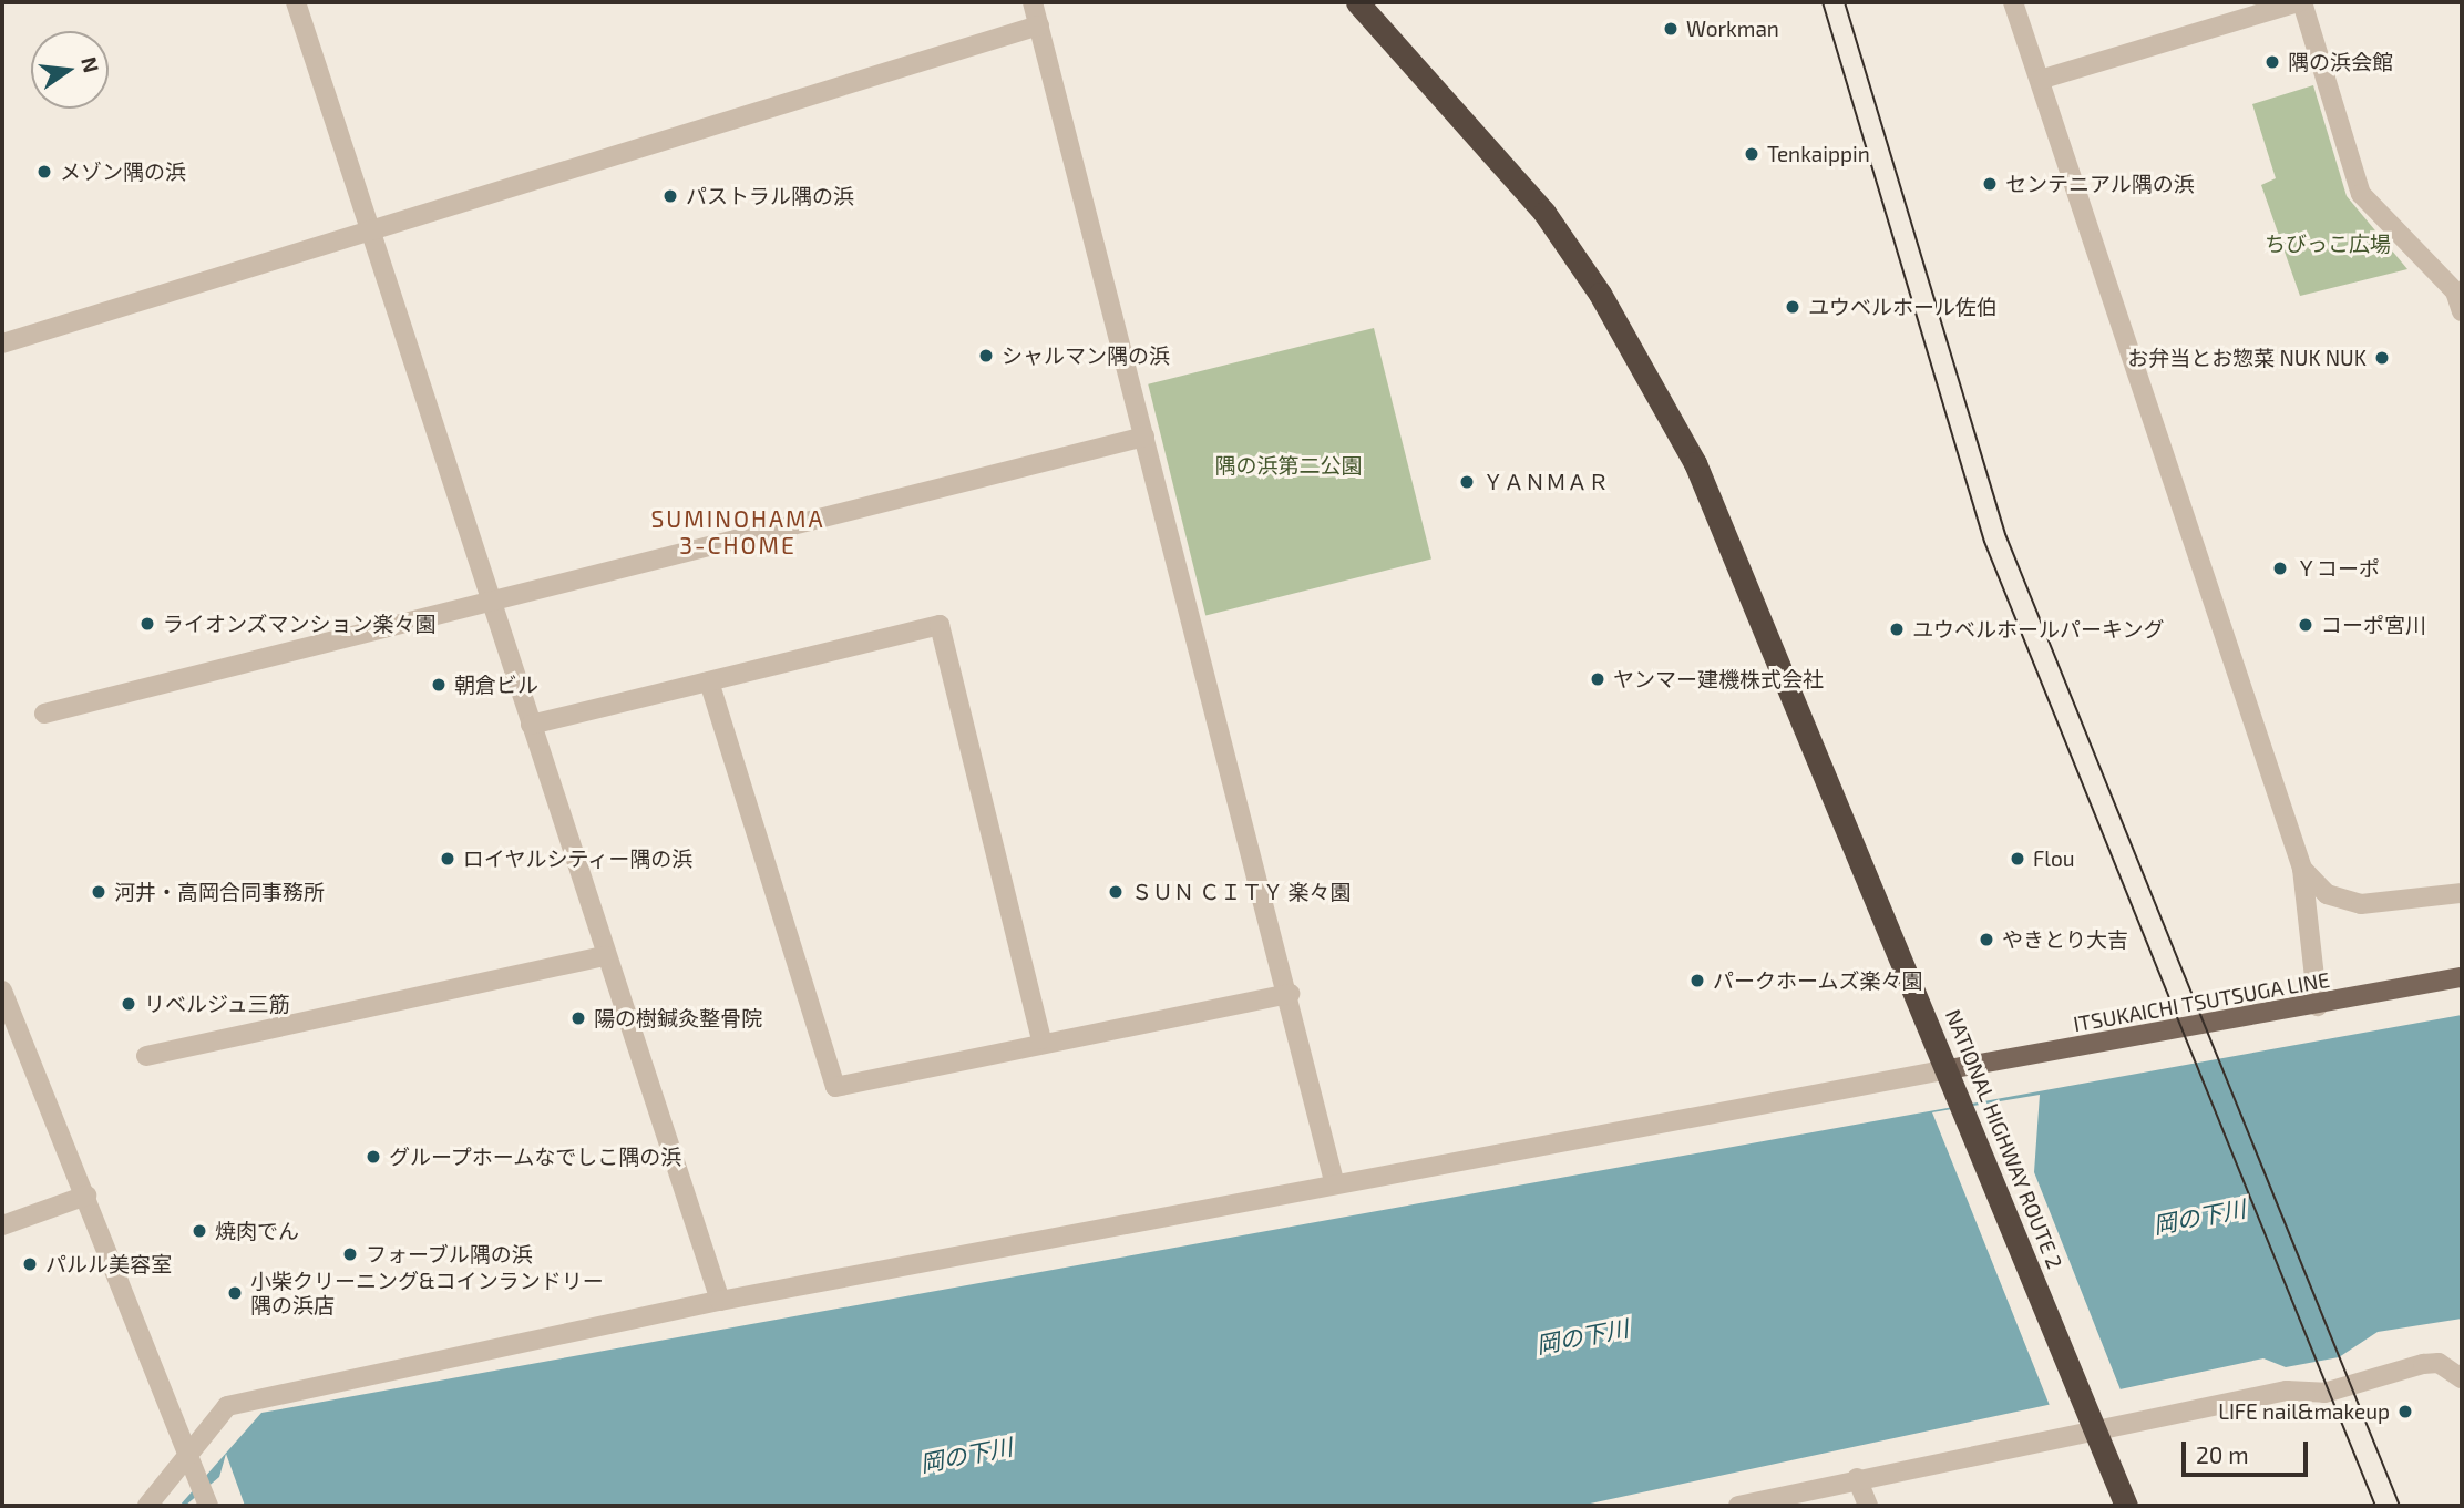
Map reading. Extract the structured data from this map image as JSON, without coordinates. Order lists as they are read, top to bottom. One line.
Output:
{"streets":{"highway":["NATIONAL HIGHWAY ROUTE 2"],"main road":["ITSUKAICHI TSUTSUGA LINE"]},"crossings":[["ITSUKAICHI TSUTSUGA LINE","NATIONAL HIGHWAY ROUTE 2"]],"districts":["SUMINOHAMA 3-CHOME"],"water":["岡の下川"],"parks":["ちびっこ広場","隅の浜第二公園"],"places":["Workman","隅の浜会館","Tenkaippin","メゾン隅の浜","センテニアル隅の浜","パストラル隅の浜","ユウベルホール佐伯","シャルマン隅の浜","お弁当とお惣菜 NUK NUK","ＹＡＮＭＡＲ","Ｙコーポ","ライオンズマンション楽々園","コーポ宮川","ユウベルホールパーキング","ヤンマー建機株式会社","朝倉ビル","ロイヤルシティー隅の浜","Flou","河井・高岡合同事務所","ＳＵＮ ＣＩＴＹ 楽々園","やきとり大吉","パークホームズ楽々園","リベルジュ三筋","陽の樹鍼灸整骨院","グループホームなでしこ隅の浜","焼肉でん","フォーブル隅の浜","パルル美容室","小柴クリーニング&コインランドリー 隅の浜店","LIFE nail&makeup"],"scale_bar":"20 m","north":"right"}
